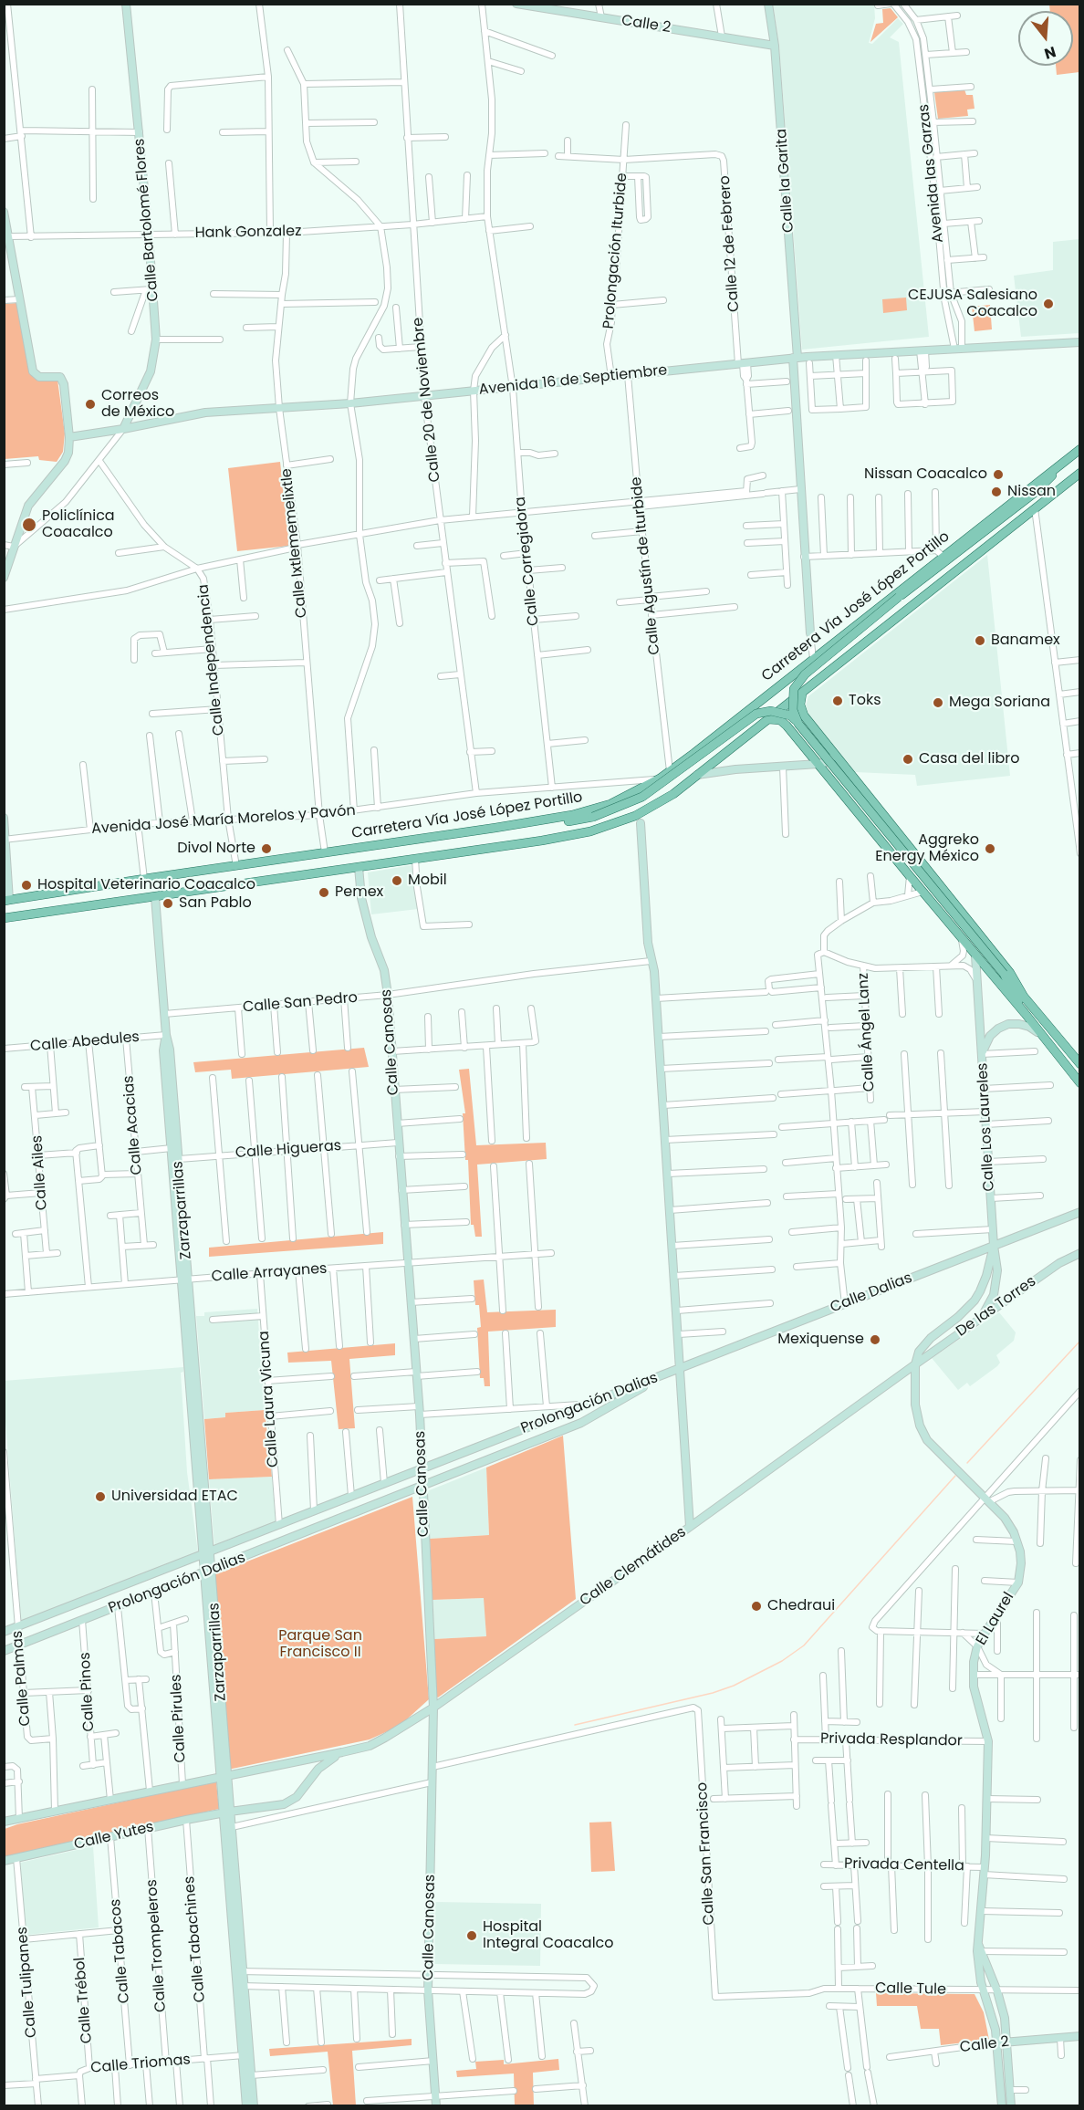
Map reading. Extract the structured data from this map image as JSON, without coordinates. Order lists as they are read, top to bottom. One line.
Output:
{"streets":{"main road":["Carretera Vía José López Portillo"],"street":["Calle 2","Avenida las Garzas","Calle la Garita","Calle Bartolomé Flores","Hank Gonzalez","Calle 12 de Febrero","Prolongación Iturbide","Avenida 16 de Septiembre","Calle 20 de Noviembre","Calle Ixtlememelixtle","Calle Corregidora","Calle Agustín de Iturbide","Calle Independencia","Avenida José María Morelos y Pavón","Calle San Pedro","Calle Ángel Lanz","Calle Abedules","Calle Canosas","Calle Acacias","Calle Los Laureles","Calle Higueras","Calle Ailes","Zarzaparrillas","Calle Arrayanes","Calle Dalias","De las Torres","Calle Laura Vicuna","Prolongación Dalias","Calle Clemátides","El Laurel","Calle Palmas","Calle Pinos","Calle Pirules","Privada Resplandor","Calle Yutes","Calle San Francisco","Privada Centella","Calle Tabachines","Calle Trompeleros","Calle Tabacos","Calle Tulipanes","Calle Tule","Calle Trébol","Calle Triomas"]},"crossings":[["Calle 2","Calle la Garita"],["Calle 2","El Laurel"],["Avenida las Garzas","Avenida 16 de Septiembre"],["Calle la Garita","Avenida 16 de Septiembre"],["Calle la Garita","Carretera Vía José López Portillo"],["Calle Bartolomé Flores","Hank Gonzalez"],["Calle Bartolomé Flores","Avenida 16 de Septiembre"],["Hank Gonzalez","Calle 20 de Noviembre"],["Hank Gonzalez","Calle Ixtlememelixtle"],["Hank Gonzalez","Calle Corregidora"],["Calle 12 de Febrero","Prolongación Iturbide"],["Calle 12 de Febrero","Avenida 16 de Septiembre"],["Prolongación Iturbide","Avenida 16 de Septiembre"],["Avenida 16 de Septiembre","Calle 20 de Noviembre"],["Avenida 16 de Septiembre","Calle Ixtlememelixtle"],["Avenida 16 de Septiembre","Calle Corregidora"],["Avenida 16 de Septiembre","Calle Agustín de Iturbide"],["Calle 20 de Noviembre","Avenida José María Morelos y Pavón"],["Calle Ixtlememelixtle","Carretera Vía José López Portillo"],["Calle Ixtlememelixtle","Avenida José María Morelos y Pavón"],["Calle Corregidora","Avenida José María Morelos y Pavón"],["Calle Agustín de Iturbide","Carretera Vía José López Portillo"],["Carretera Vía José López Portillo","Calle Independencia"],["Carretera Vía José López Portillo","Avenida José María Morelos y Pavón"],["Calle Independencia","Avenida José María Morelos y Pavón"],["Calle San Pedro","Calle Canosas"],["Calle San Pedro","Zarzaparrillas"],["Calle Abedules","Calle Acacias"],["Calle Abedules","Zarzaparrillas"],["Calle Canosas","Calle Higueras"],["Calle Canosas","Calle Arrayanes"],["Calle Canosas","Prolongación Dalias"],["Calle Canosas","Calle Clemátides"],["Calle Canosas","Calle San Francisco"],["Calle Los Laureles","Calle Dalias"],["Calle Los Laureles","De las Torres"],["Calle Higueras","Zarzaparrillas"],["Zarzaparrillas","Calle Arrayanes"],["Zarzaparrillas","Prolongación Dalias"],["Zarzaparrillas","Calle Clemátides"],["Zarzaparrillas","Calle Yutes"],["Zarzaparrillas","Calle Triomas"],["Calle Arrayanes","Calle Laura Vicuna"],["Calle Dalias","Prolongación Dalias"],["De las Torres","Calle Clemátides"],["De las Torres","El Laurel"],["Calle Laura Vicuna","Prolongación Dalias"],["Prolongación Dalias","Calle Palmas"],["Prolongación Dalias","Calle Pinos"],["Prolongación Dalias","Calle Pirules"],["Calle Clemátides","El Laurel"],["Calle Clemátides","Calle Yutes"],["El Laurel","Privada Resplandor"],["El Laurel","Privada Centella"],["El Laurel","Calle Tule"],["Calle Yutes","Calle Tabachines"],["Calle Yutes","Calle Trompeleros"],["Calle Yutes","Calle Tabacos"],["Calle Yutes","Calle Tulipanes"],["Calle San Francisco","Calle Tule"],["Calle Tabachines","Calle Triomas"],["Calle Trompeleros","Calle Triomas"],["Calle Tabacos","Calle Triomas"],["Calle Tulipanes","Calle Triomas"],["Calle Trébol","Calle Triomas"]],"parks":["Parque San Francisco II"],"places":["CEJUSA Salesiano Coacalco","Correos de México","Nissan Coacalco","Nissan","Policlínica Coacalco","Banamex","Toks","Mega Soriana","Casa del libro","Divol Norte","Aggreko Energy México","Mobil","Hospital Veterinario Coacalco","Pemex","San Pablo","Mexiquense","Universidad ETAC","Chedraui","Hospital Integral Coacalco"],"north":"bottom"}
